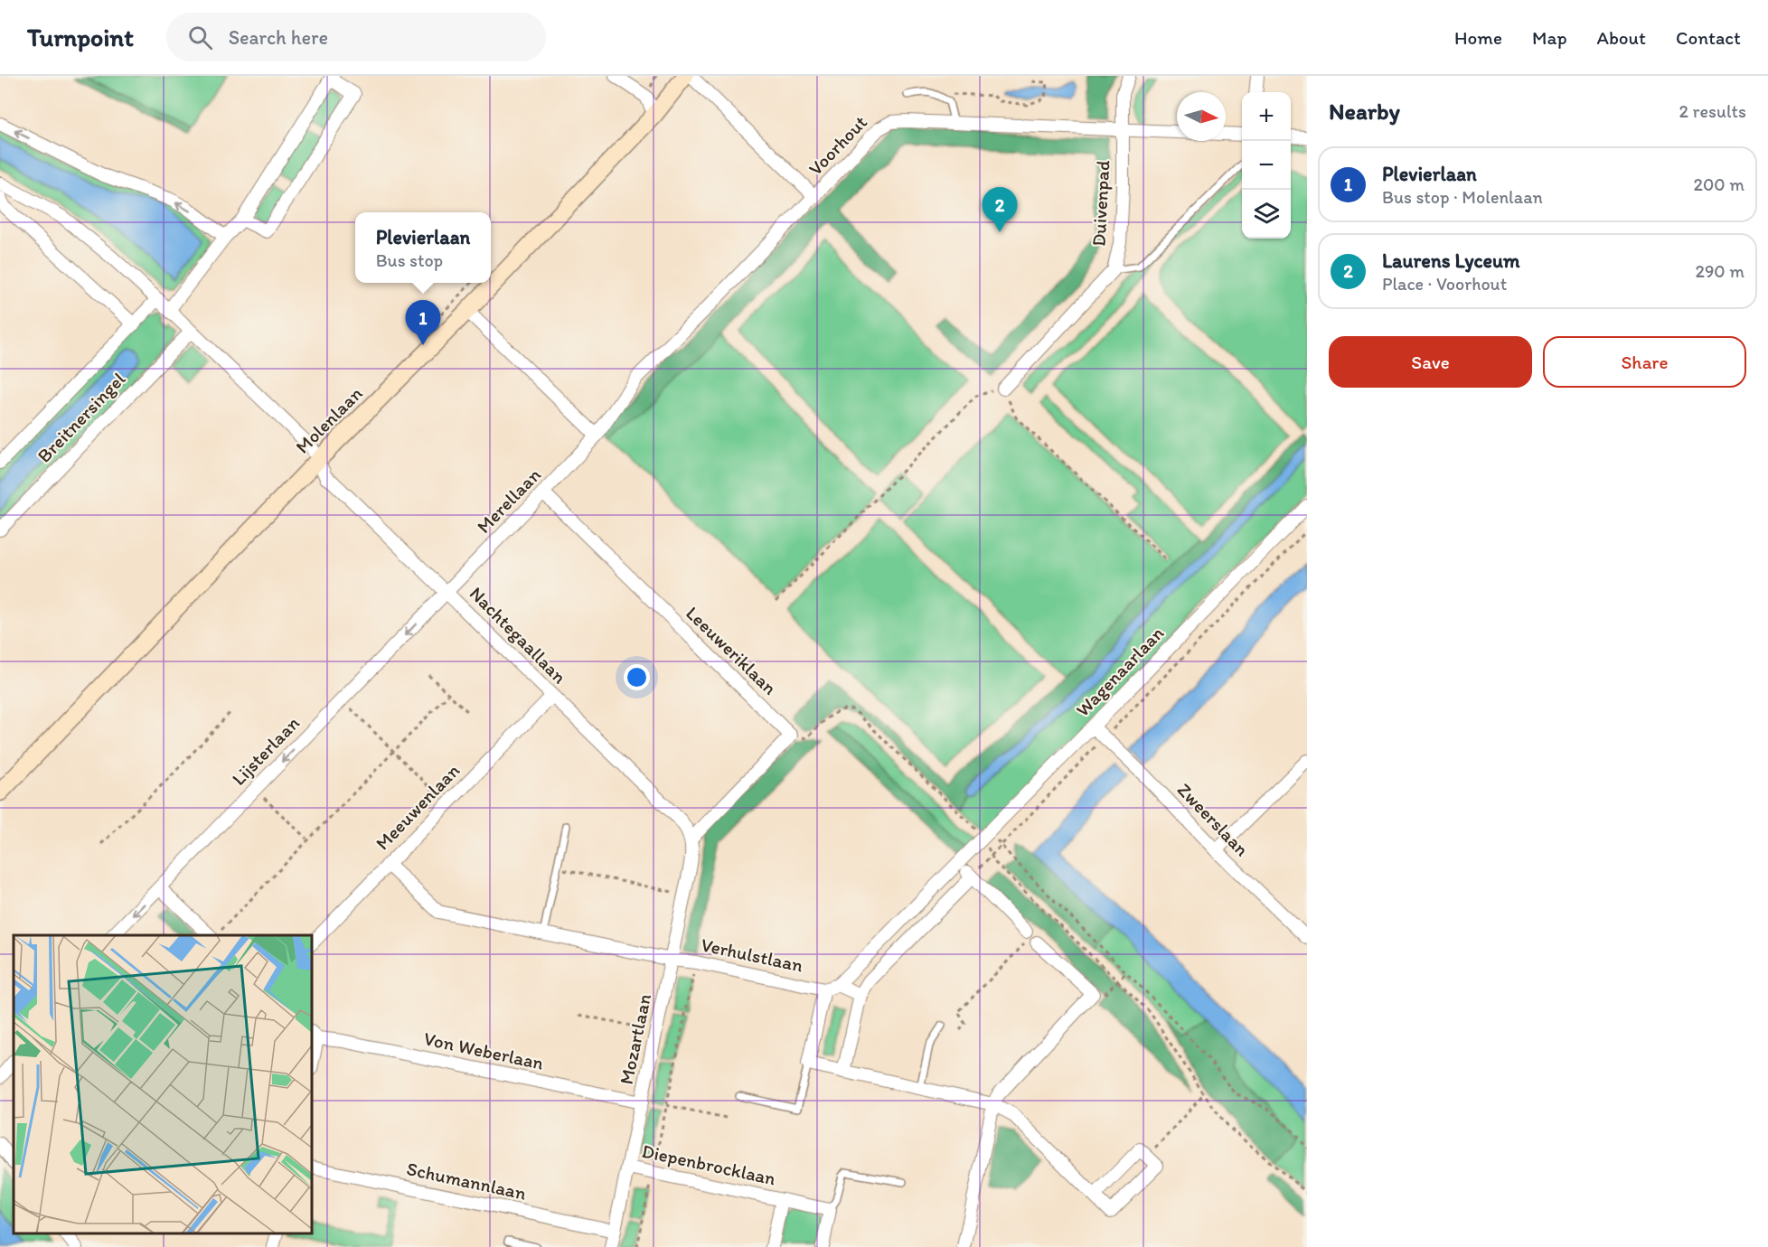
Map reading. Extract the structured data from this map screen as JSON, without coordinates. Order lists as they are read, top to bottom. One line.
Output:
{"streets":{"main road":["Molenlaan"],"street":["Voorhout","Duivenpad","Breitnersingel","Merellaan","Nachtegaallaan","Leeuweriklaan","Wagenaarlaan","Lijsterlaan","Meeuwenlaan","Zweerslaan","Verhulstlaan","Mozartlaan","Von Weberlaan","Diepenbrocklaan","Schumannlaan"]},"crossings":[["Voorhout","Duivenpad"],["Voorhout","Merellaan"],["Breitnersingel","Nachtegaallaan"],["Molenlaan","Nachtegaallaan"],["Merellaan","Nachtegaallaan"],["Merellaan","Leeuweriklaan"],["Merellaan","Lijsterlaan"],["Nachtegaallaan","Lijsterlaan"],["Nachtegaallaan","Meeuwenlaan"],["Nachtegaallaan","Mozartlaan"],["Wagenaarlaan","Zweerslaan"],["Wagenaarlaan","Verhulstlaan"],["Meeuwenlaan","Verhulstlaan"],["Verhulstlaan","Mozartlaan"],["Mozartlaan","Von Weberlaan"],["Mozartlaan","Diepenbrocklaan"],["Mozartlaan","Schumannlaan"]],"one_way":["Lijsterlaan"],"north":"right","page":{"header":"Turnpoint","search":"Search here","nav":["Home","Map","About","Contact"],"heading":["Nearby","2 results"],"map_buttons":["+","−"],"list":[{"mark":"1","name":"Plevierlaan","note":"Bus stop · Molenlaan","value":"200 m"},{"mark":"2","name":"Laurens Lyceum","note":"Place · Voorhout","value":"290 m"}],"pins":["2","1"],"popup":["Plevierlaan","Bus stop"],"buttons":["Save","Share"]}}
